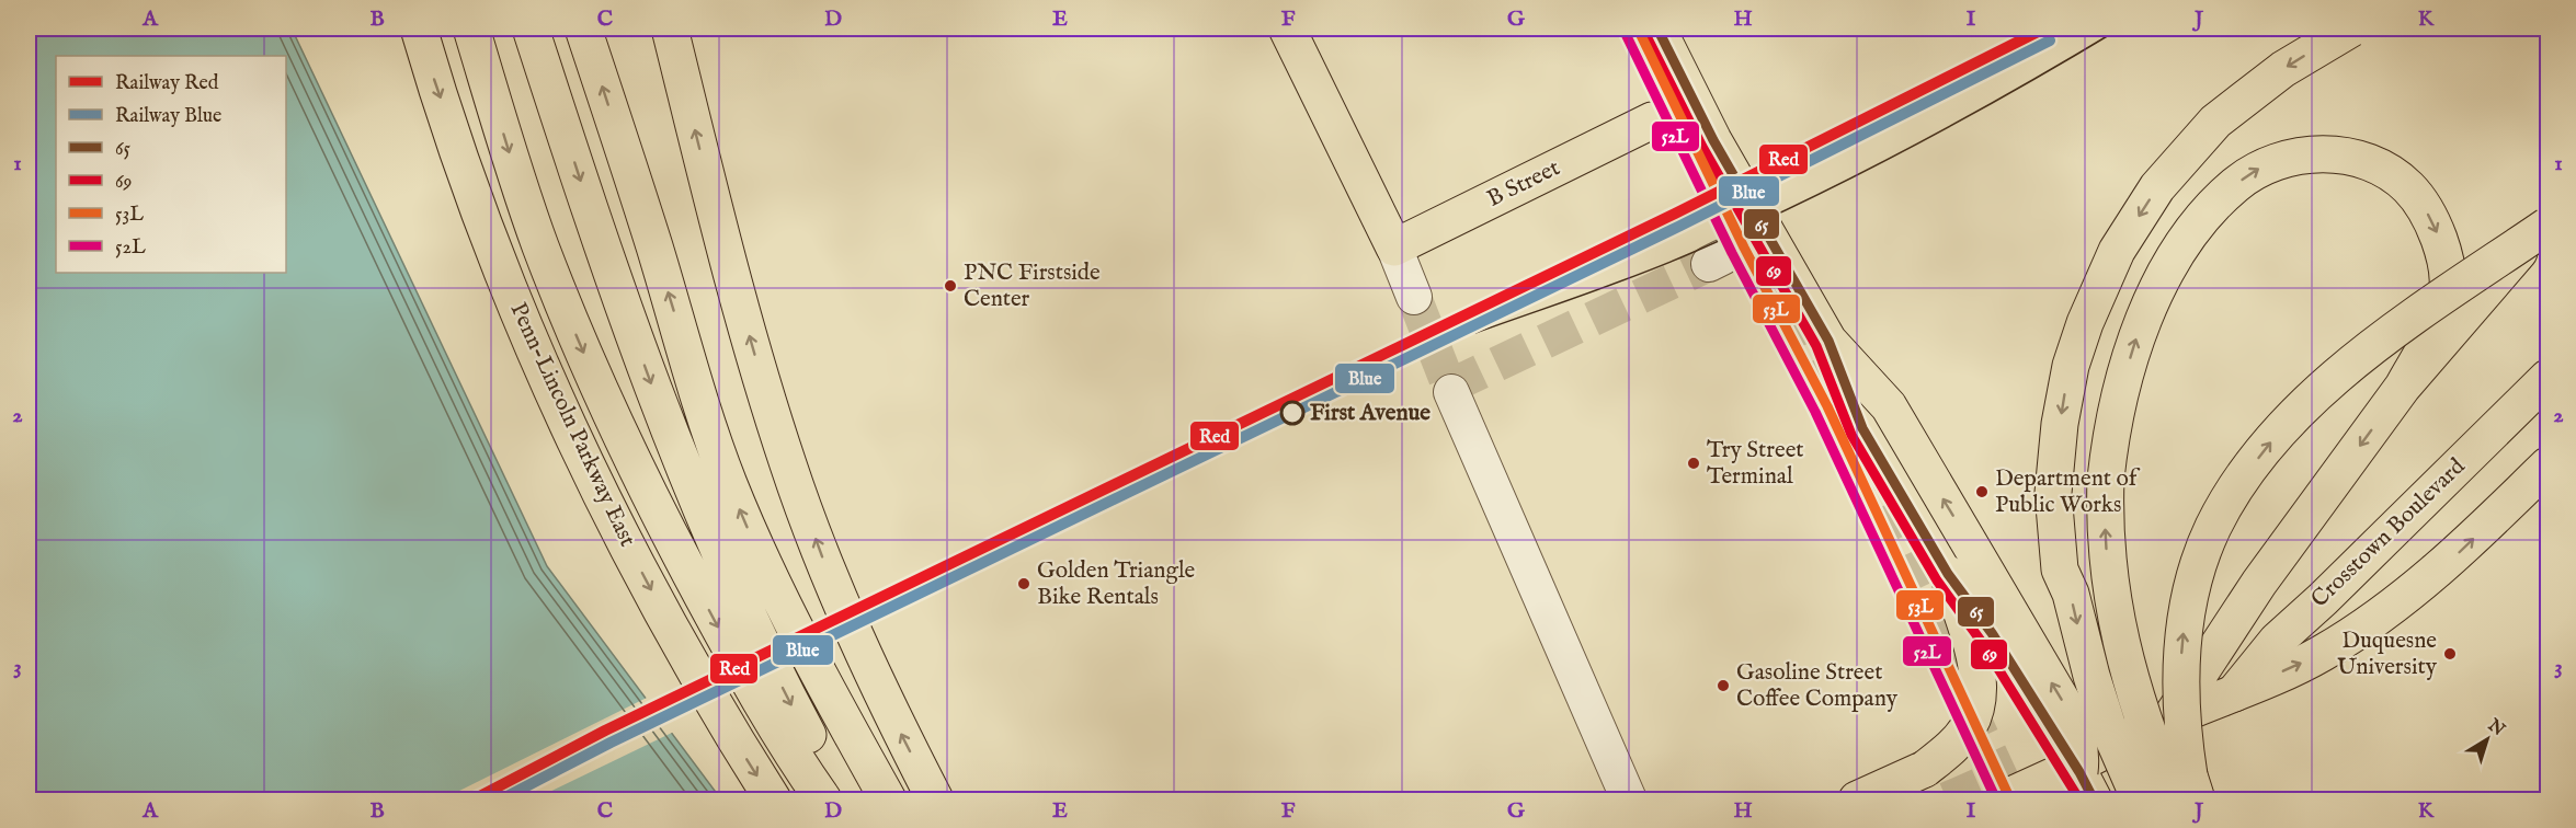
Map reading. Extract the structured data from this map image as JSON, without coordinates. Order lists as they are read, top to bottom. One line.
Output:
{"streets":{"main road":["B Street","Penn-Lincoln Parkway East","Crosstown Boulevard"]},"places":["PNC Firstside Center","First Avenue","Try Street Terminal","Department of Public Works","Golden Triangle Bike Rentals","Duquesne University","Gasoline Street Coffee Company"],"lines":["rail line Red","transit line 65","transit line 53L","transit line 69","transit line 52L","rail line Blue"],"legend":["Railway Red","Railway Blue","65","69","53L","52L"],"north":"top right","grid":{"columns":["A","B","C","D","E","F","G","H","I","J","K"],"rows":["1","2","3"]}}
